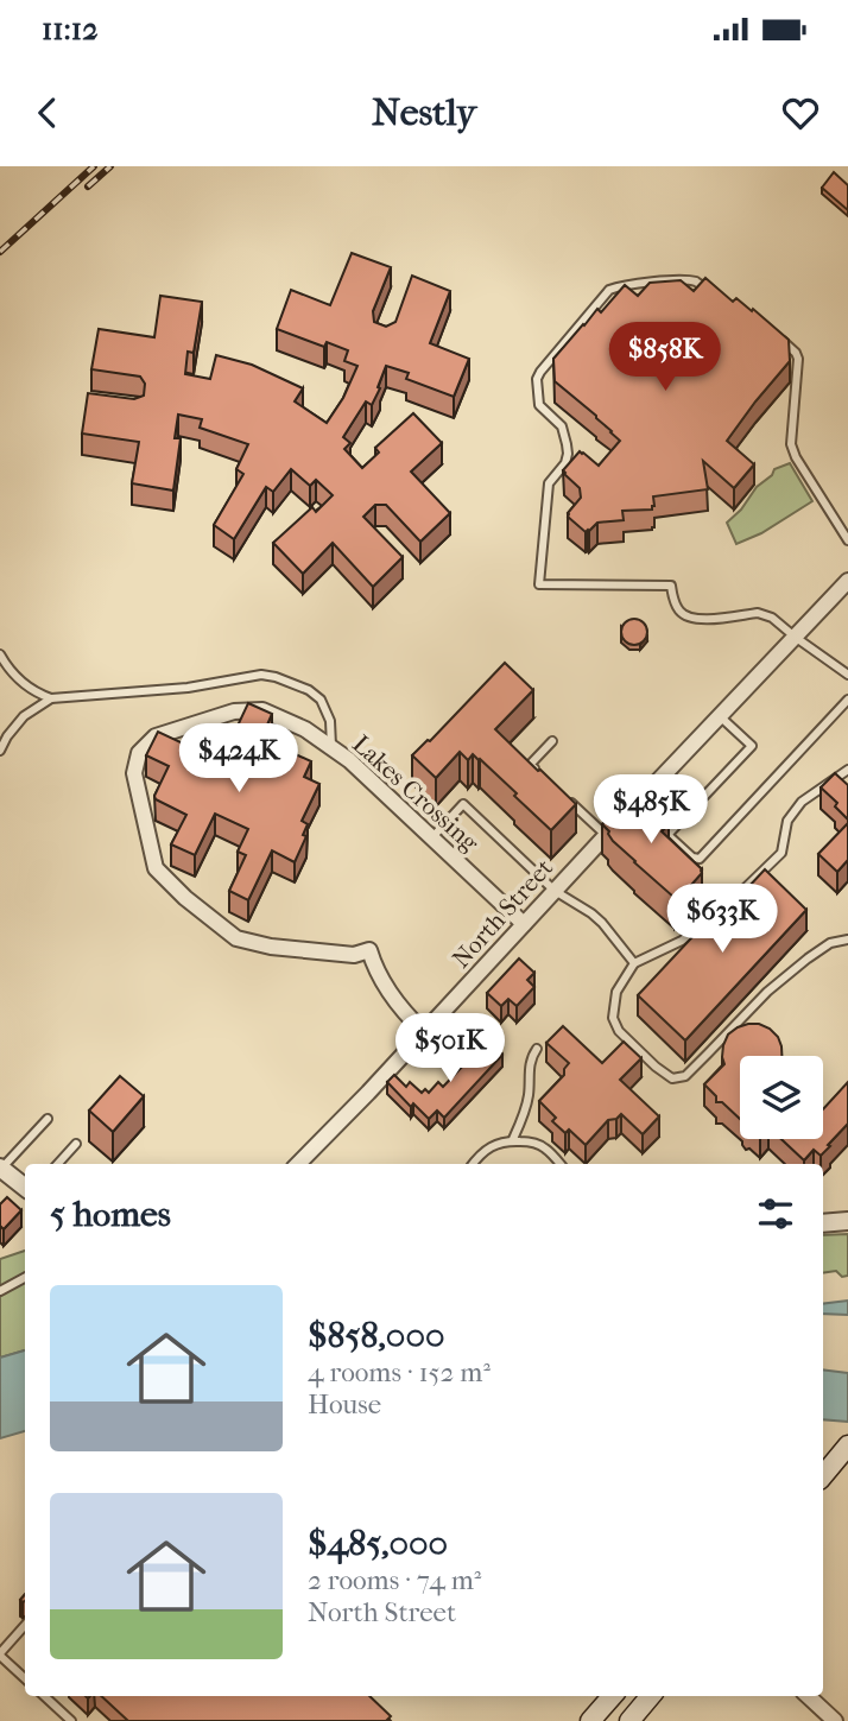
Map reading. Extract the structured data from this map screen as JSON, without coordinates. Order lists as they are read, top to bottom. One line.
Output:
{"streets":{"street":["Lakes Crossing","North Street"]},"crossings":[["Lakes Crossing","North Street"]],"page":{"status":"11:12","header":"Nestly","price":["$858K","$424K","$485K","$633K","$501K"],"heading":"5 homes","list":[{"name":"$858,000","note":"4 rooms · 152 m² · House"},{"name":"$485,000","note":"2 rooms · 74 m² · North Street"}]}}
